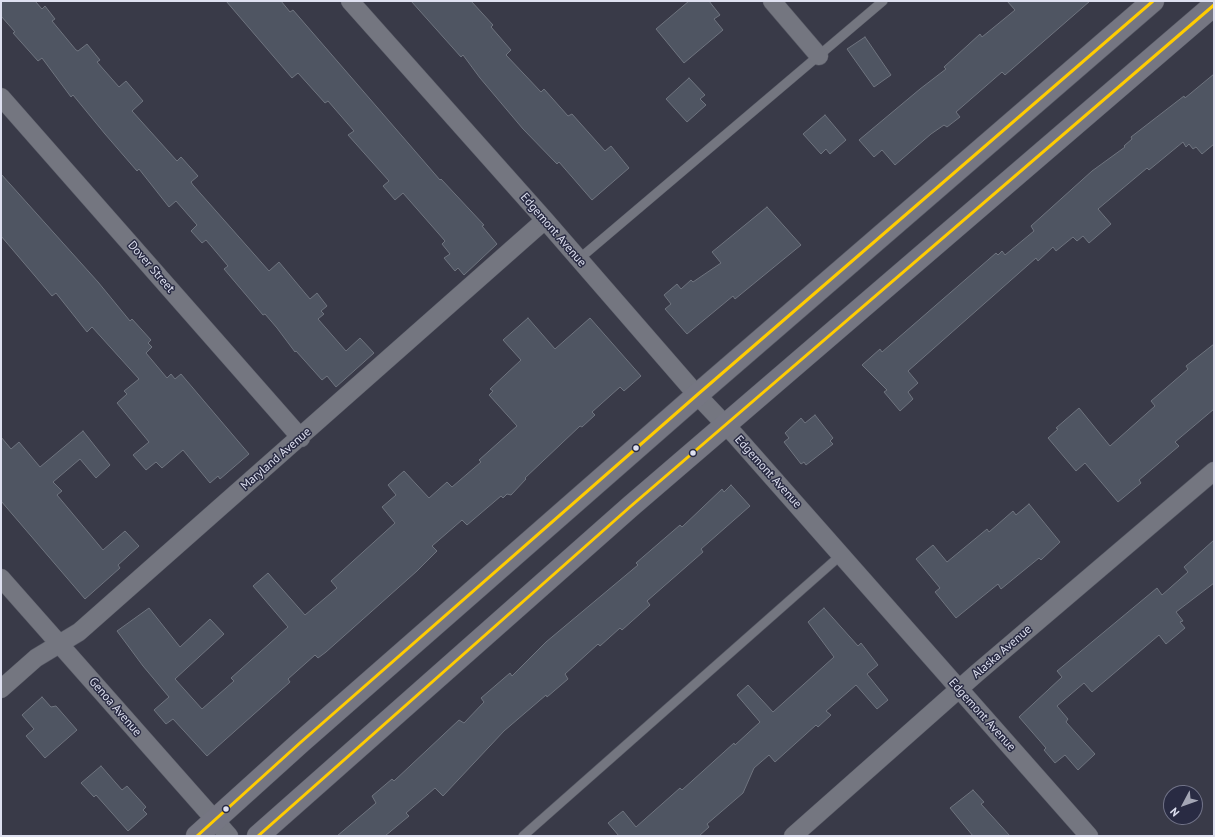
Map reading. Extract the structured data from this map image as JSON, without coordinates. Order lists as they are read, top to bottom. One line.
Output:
{"streets":{"street":["Edgemont Avenue","Dover Street","Maryland Avenue","Alaska Avenue","Genoa Avenue"]},"crossings":[["Edgemont Avenue","Maryland Avenue"],["Edgemont Avenue","Alaska Avenue"],["Dover Street","Maryland Avenue"],["Maryland Avenue","Genoa Avenue"]],"north":"bottom left"}
